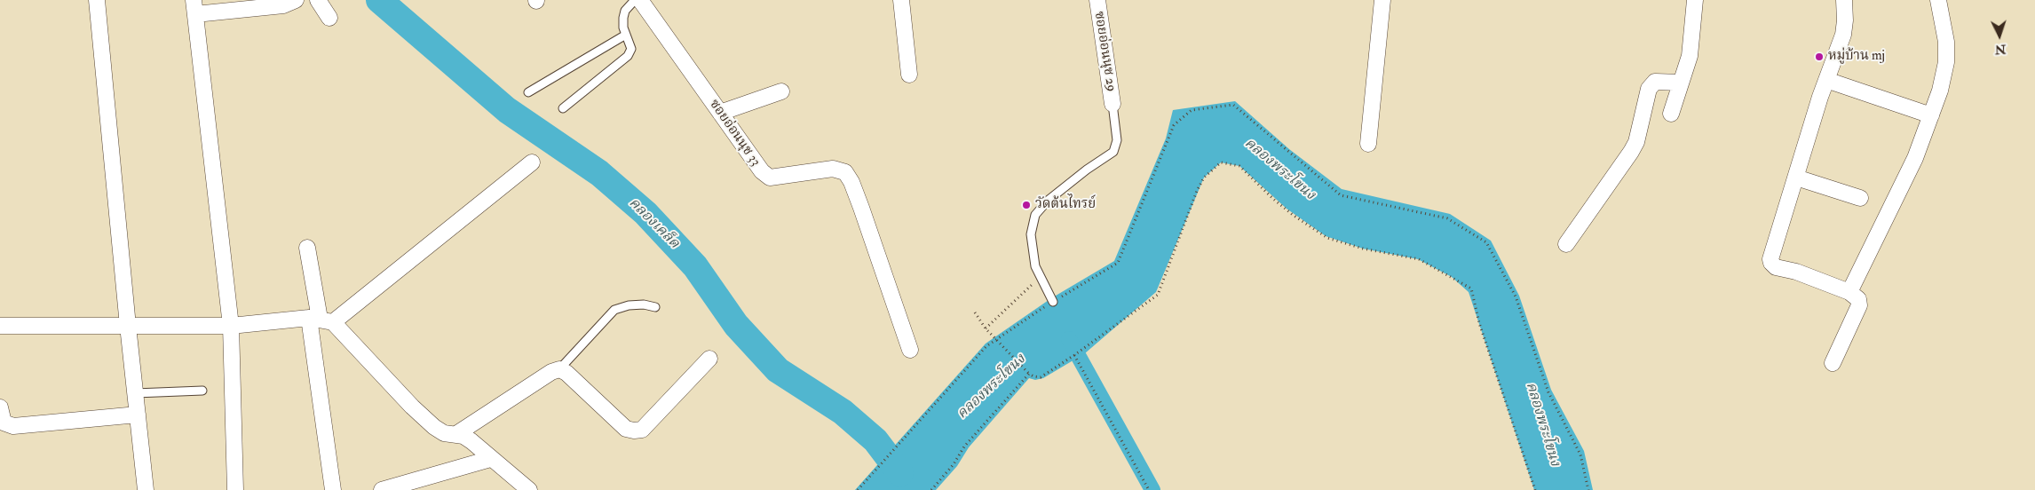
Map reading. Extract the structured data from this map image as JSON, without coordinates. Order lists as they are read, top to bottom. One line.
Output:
{"streets":{"street":["ซอยอ่อนนุช 29","ซอยอ่อนนุช 33"]},"water":["คลองพระโขนง","คลองเคล็ด"],"places":["หมู่บ้าน mj","วัดต้นไทรย์"],"north":"bottom"}
